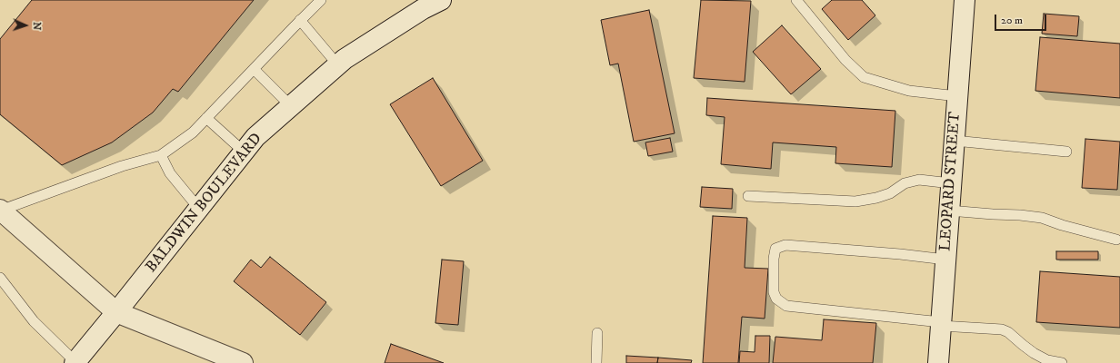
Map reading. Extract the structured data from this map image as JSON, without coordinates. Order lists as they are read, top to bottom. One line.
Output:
{"streets":{"main road":["LEOPARD STREET","BALDWIN BOULEVARD"]},"scale_bar":"20 m","north":"right"}
